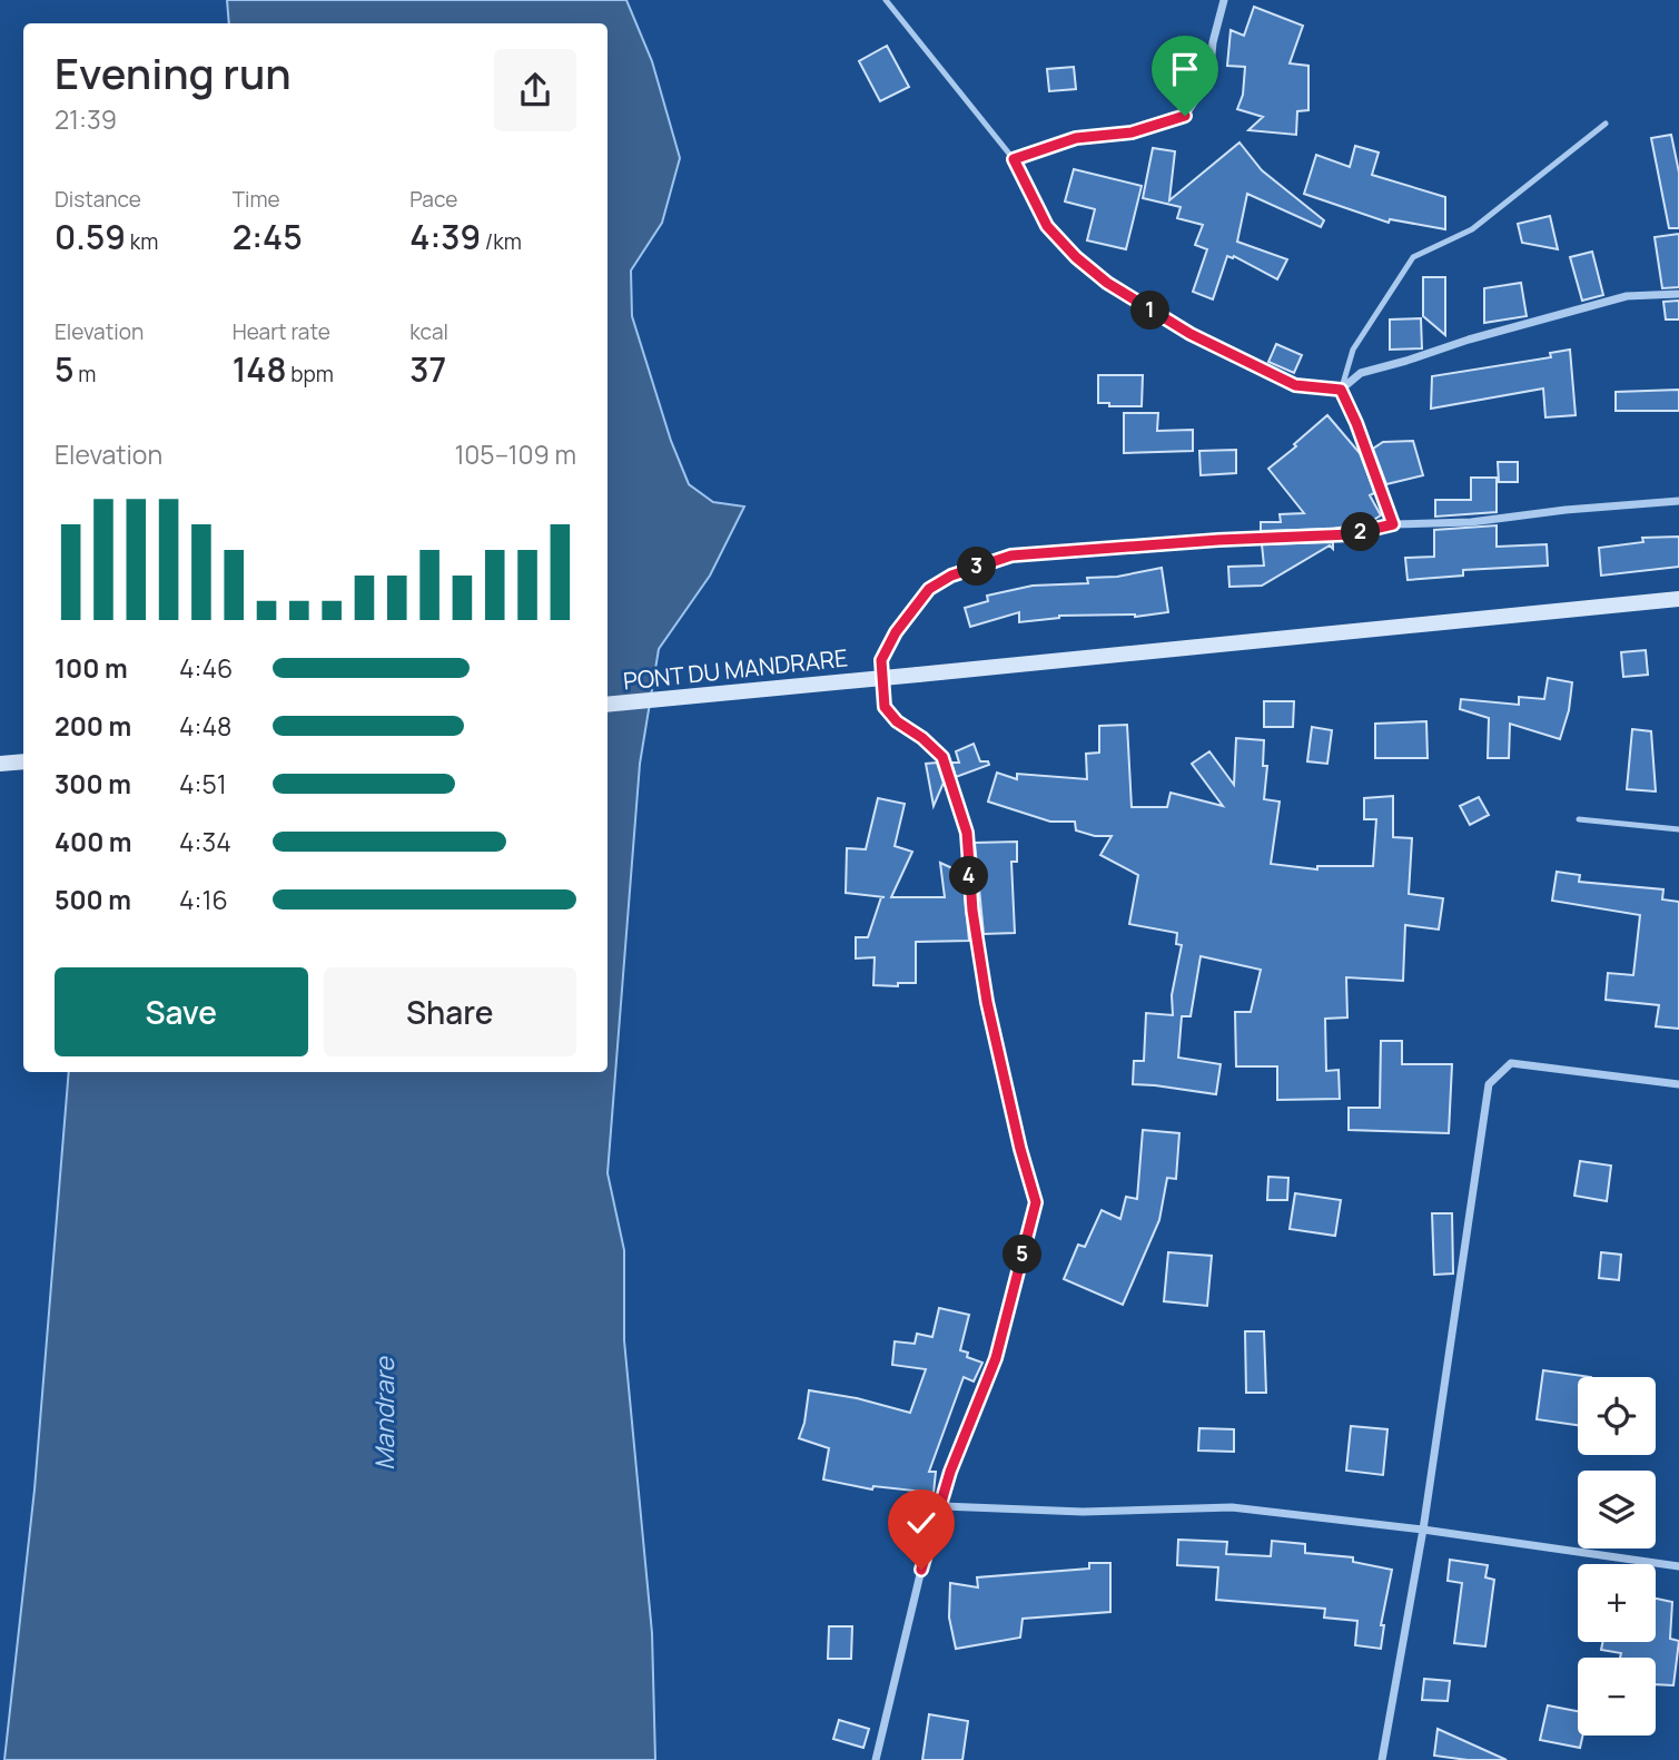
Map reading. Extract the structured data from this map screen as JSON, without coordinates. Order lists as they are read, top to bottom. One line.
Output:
{"streets":{"main road":["PONT DU MANDRARE"]},"water":["Mandrare"],"page":{"heading":["Evening run","21:39"],"stats":[["Distance","0.59 km"],["Time","2:45"],["Pace","4:39 /km"],["Elevation","5 m"],["Heart rate","148 bpm"],["kcal","37"]],"pins":["1","2","3","4","5"],"chart":["Elevation","105–109 m"],"list":[{"name":"100 m","note":"4:46"},{"name":"200 m","note":"4:48"},{"name":"300 m","note":"4:51"},{"name":"400 m","note":"4:34"},{"name":"500 m","note":"4:16"}],"buttons":["Save","Share"],"map_buttons":["+","−"]}}
